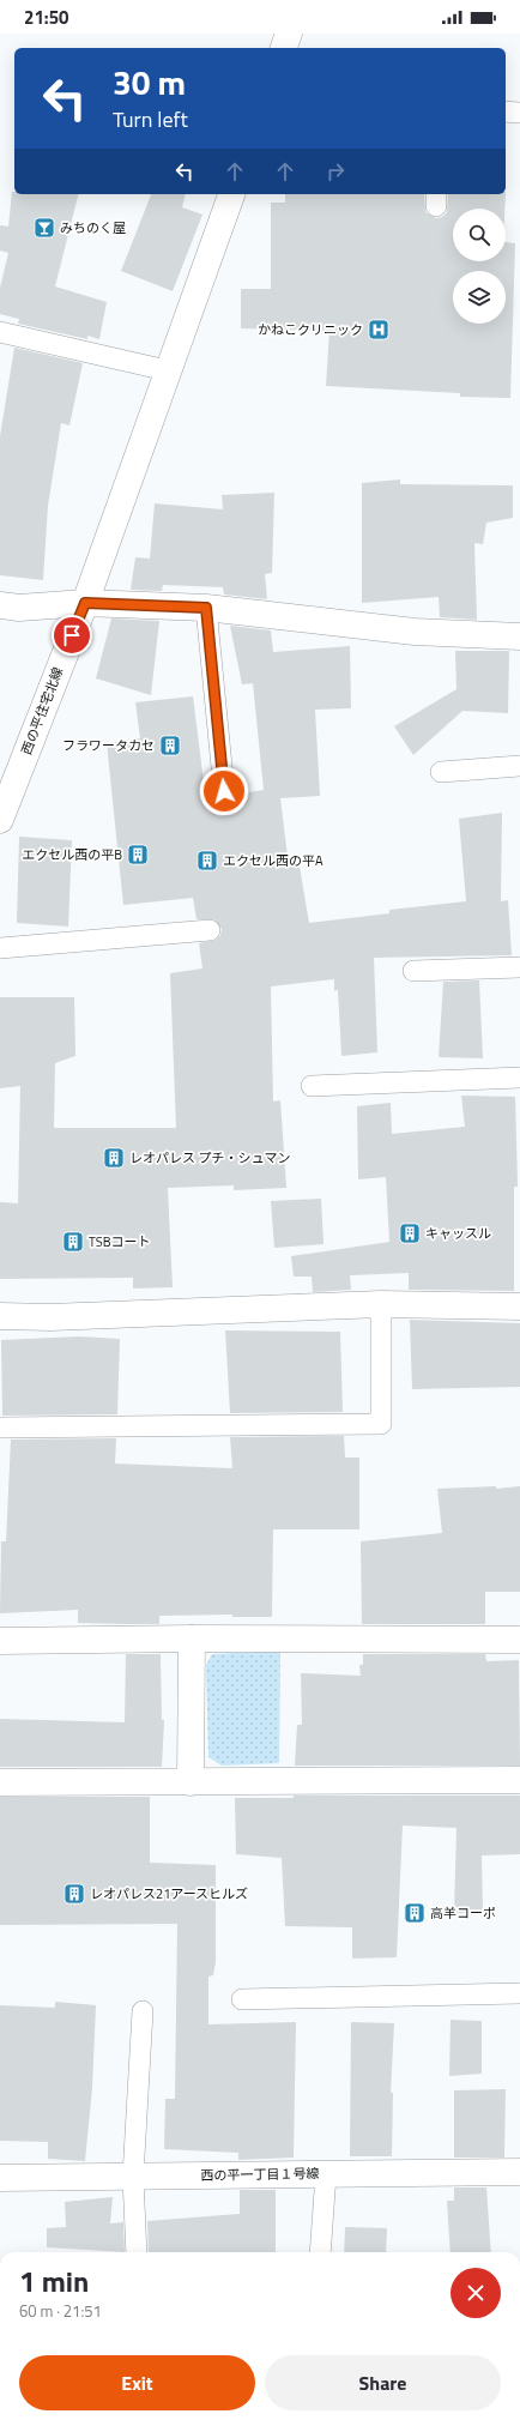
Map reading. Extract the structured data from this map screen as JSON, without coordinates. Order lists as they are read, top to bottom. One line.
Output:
{"streets":{"street":["西の平住宅北線","西の平一丁目１号線"]},"places":{"bar":["みちのく屋"],"hospital":["かねこクリニック"],"building":["フラワータカセ","エクセル西の平B","エクセル西の平A","レオパレス プチ・シュマン","キャッスル","TSBコート","レオパレス21アースヒルズ","高羊コーポ"]},"page":{"status":"21:50","turn":["30 m","Turn left"],"heading":["1 min","60 m · 21:51"],"buttons":["Exit","Share"]}}
